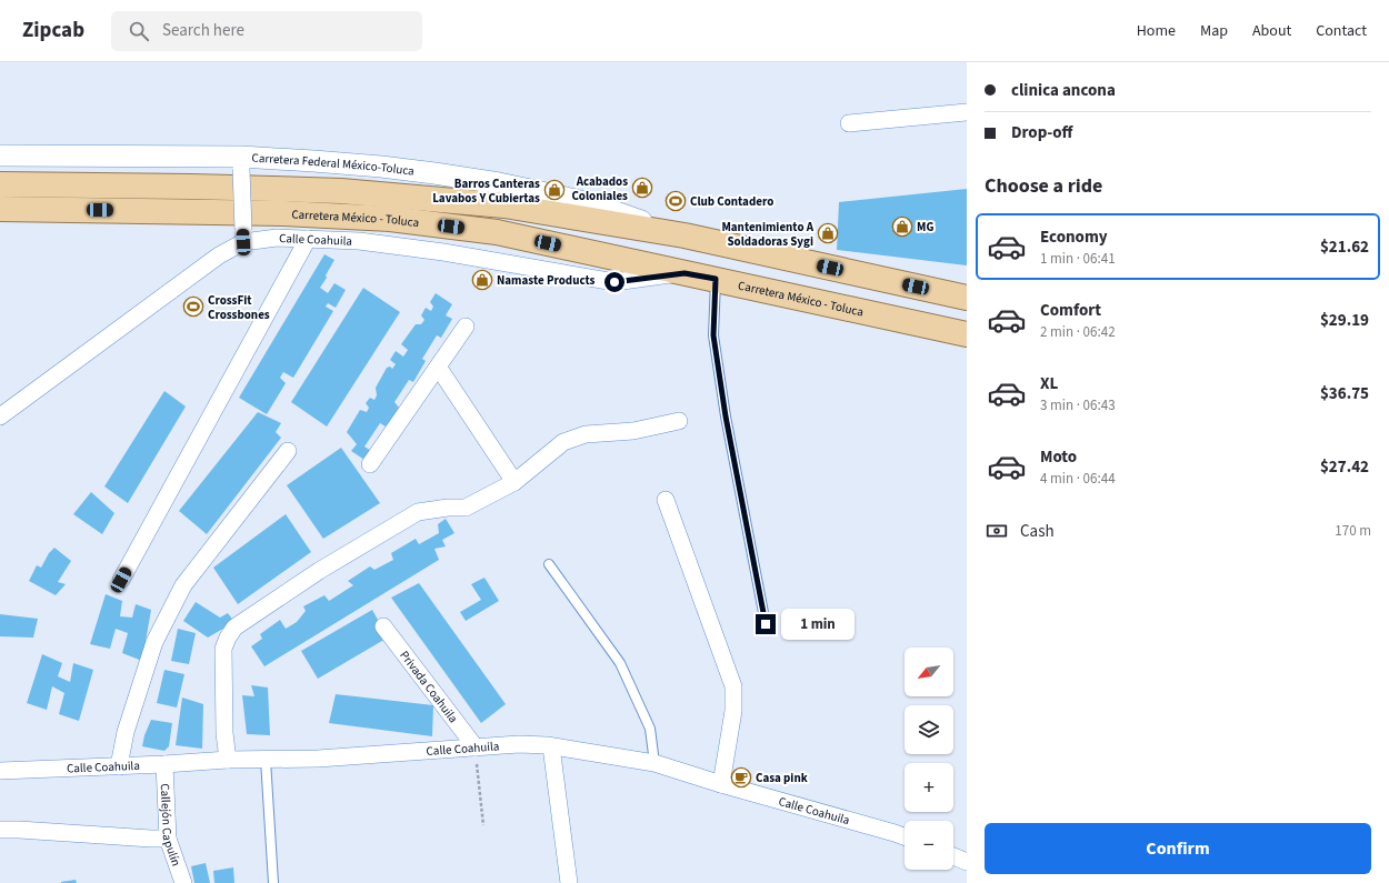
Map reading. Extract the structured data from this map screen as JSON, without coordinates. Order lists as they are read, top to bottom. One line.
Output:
{"streets":{"main road":["Carretera México - Toluca"],"street":["Carretera Federal México-Toluca","Calle Coahuila","Privada Coahuila","Callejón Capulín"]},"crossings":[["Carretera Federal México-Toluca","Carretera México - Toluca"],["Carretera México - Toluca","Calle Coahuila"],["Calle Coahuila","Privada Coahuila"],["Calle Coahuila","Callejón Capulín"]],"places":{"shop":["Acabados Coloniales","Barros Canteras Lavabos Y Cubiertas","MG","Mantenimiento A Soldadoras Sygi","Namaste Products"],"sports":["Club Contadero","CrossFit Crossbones"],"cafe":["Casa pink"]},"north":"bottom left","page":{"header":"Zipcab","search":"Search here","nav":["Home","Map","About","Contact"],"banner":["clinica ancona","Drop-off"],"heading":"Choose a ride","list":[{"name":"Economy","note":"1 min · 06:41","value":"$21.62"},{"name":"Comfort","note":"2 min · 06:42","value":"$29.19"},{"name":"XL","note":"3 min · 06:43","value":"$36.75"},{"name":"Moto","note":"4 min · 06:44","value":"$27.42"}],"pay":["Cash","170 m"],"bubble":"1 min","map_buttons":["+","−"],"buttons":"Confirm"}}
